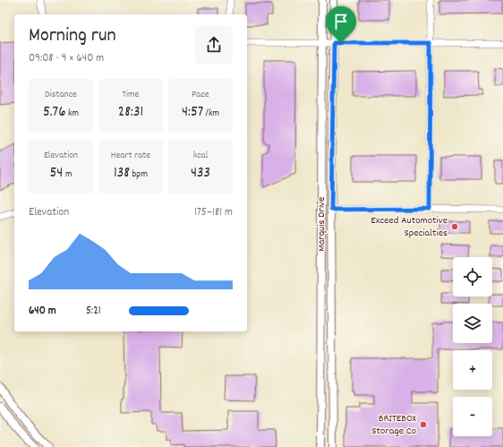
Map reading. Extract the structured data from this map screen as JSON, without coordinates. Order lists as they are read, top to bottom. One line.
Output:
{"streets":{"main road":["Marquis Drive"]},"places":["Exceed Automotive Specialties","BRITEBOX Storage Co"],"page":{"heading":["Morning run","09:08 · 9 × 640 m"],"stats":[["Distance","5.76 km"],["Time","28:31"],["Pace","4:57 /km"],["Elevation","54 m"],["Heart rate","138 bpm"],["kcal","433"]],"chart":["Elevation","175–181 m"],"map_buttons":["+","−"],"list":[{"name":"640 m","note":"5:21"}]}}
